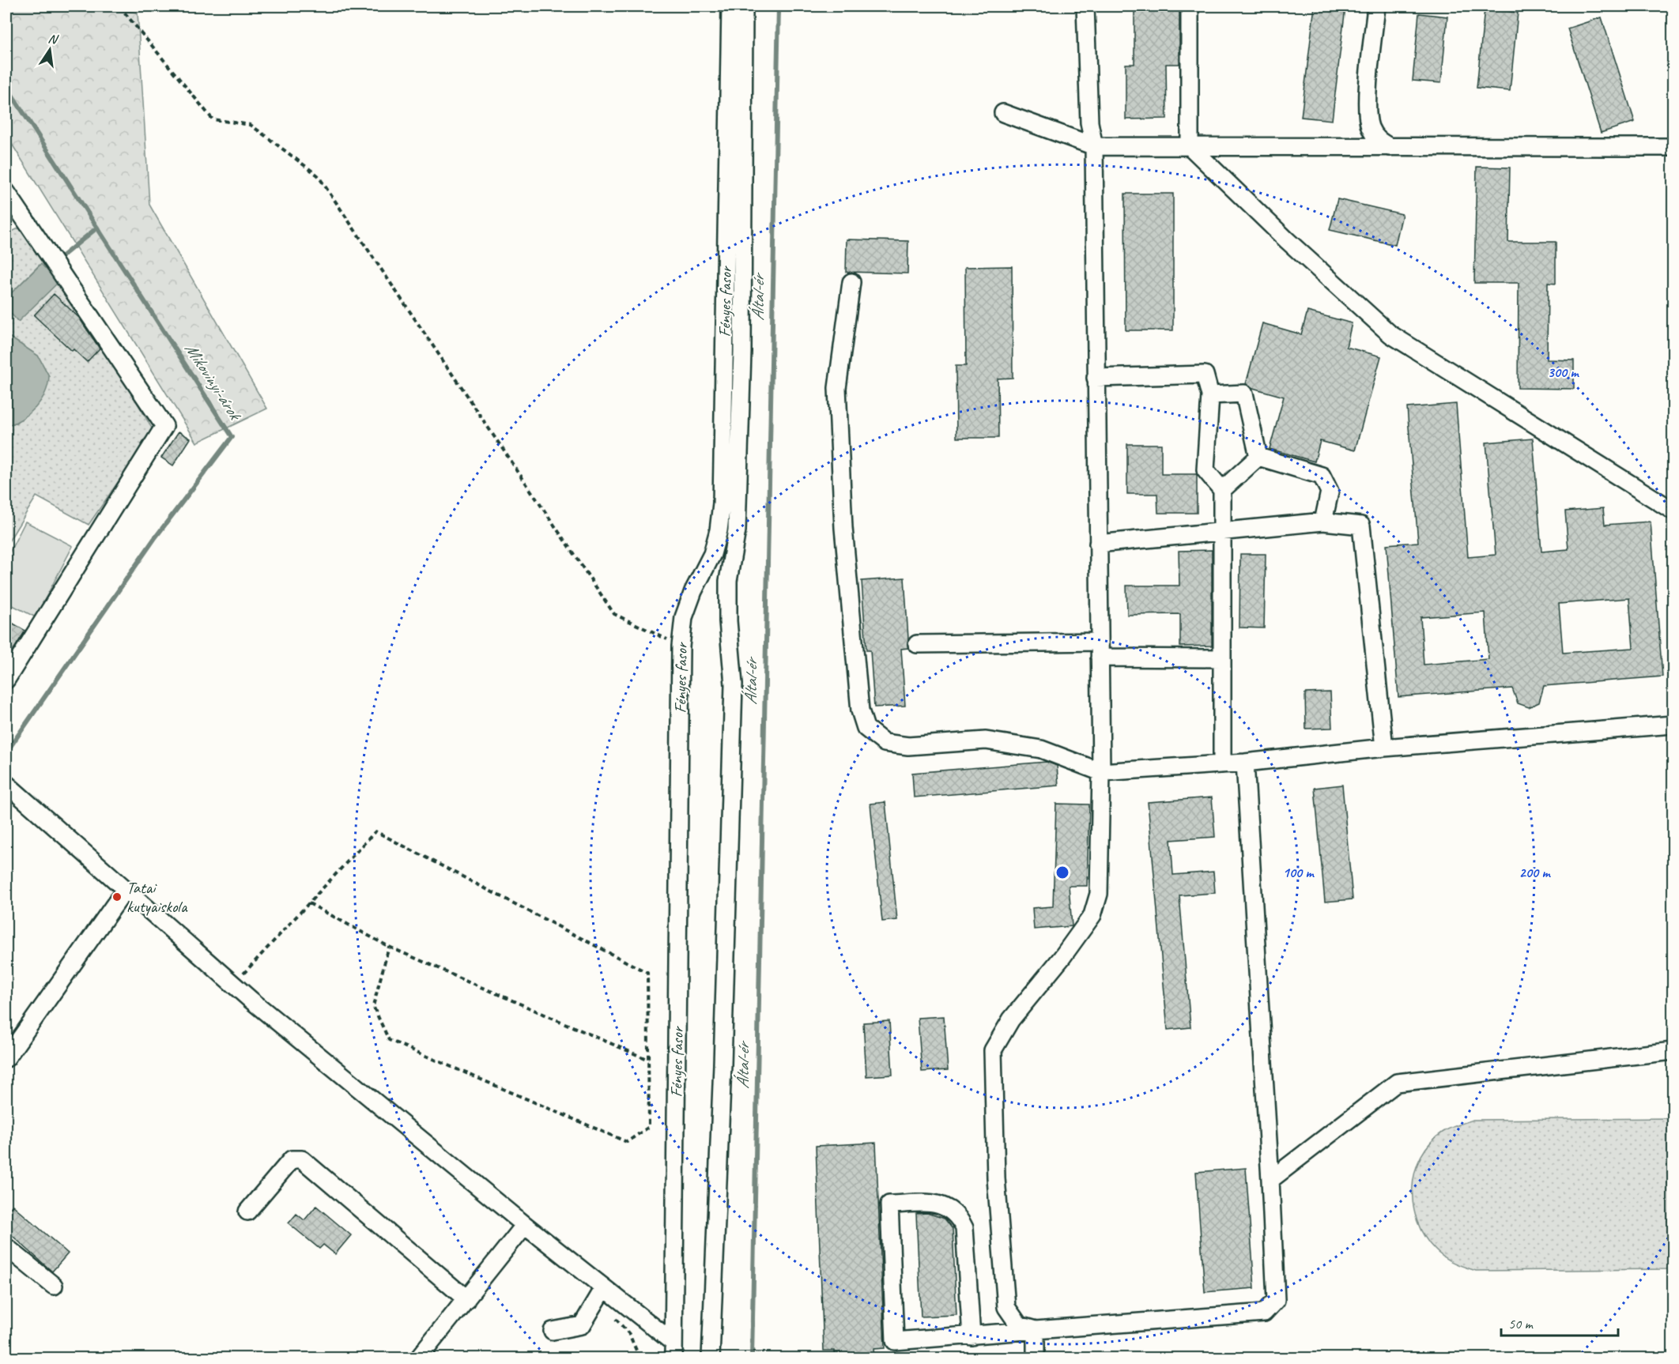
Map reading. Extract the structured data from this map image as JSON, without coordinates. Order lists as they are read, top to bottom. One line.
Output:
{"streets":{"street":["Fényes fasor"]},"water":["Által-ér","Mikovinyi-árok"],"places":["Tatai kutyaiskola"],"scale_bar":"50 m","north":"top","rings":["300 m","100 m","200 m"]}
